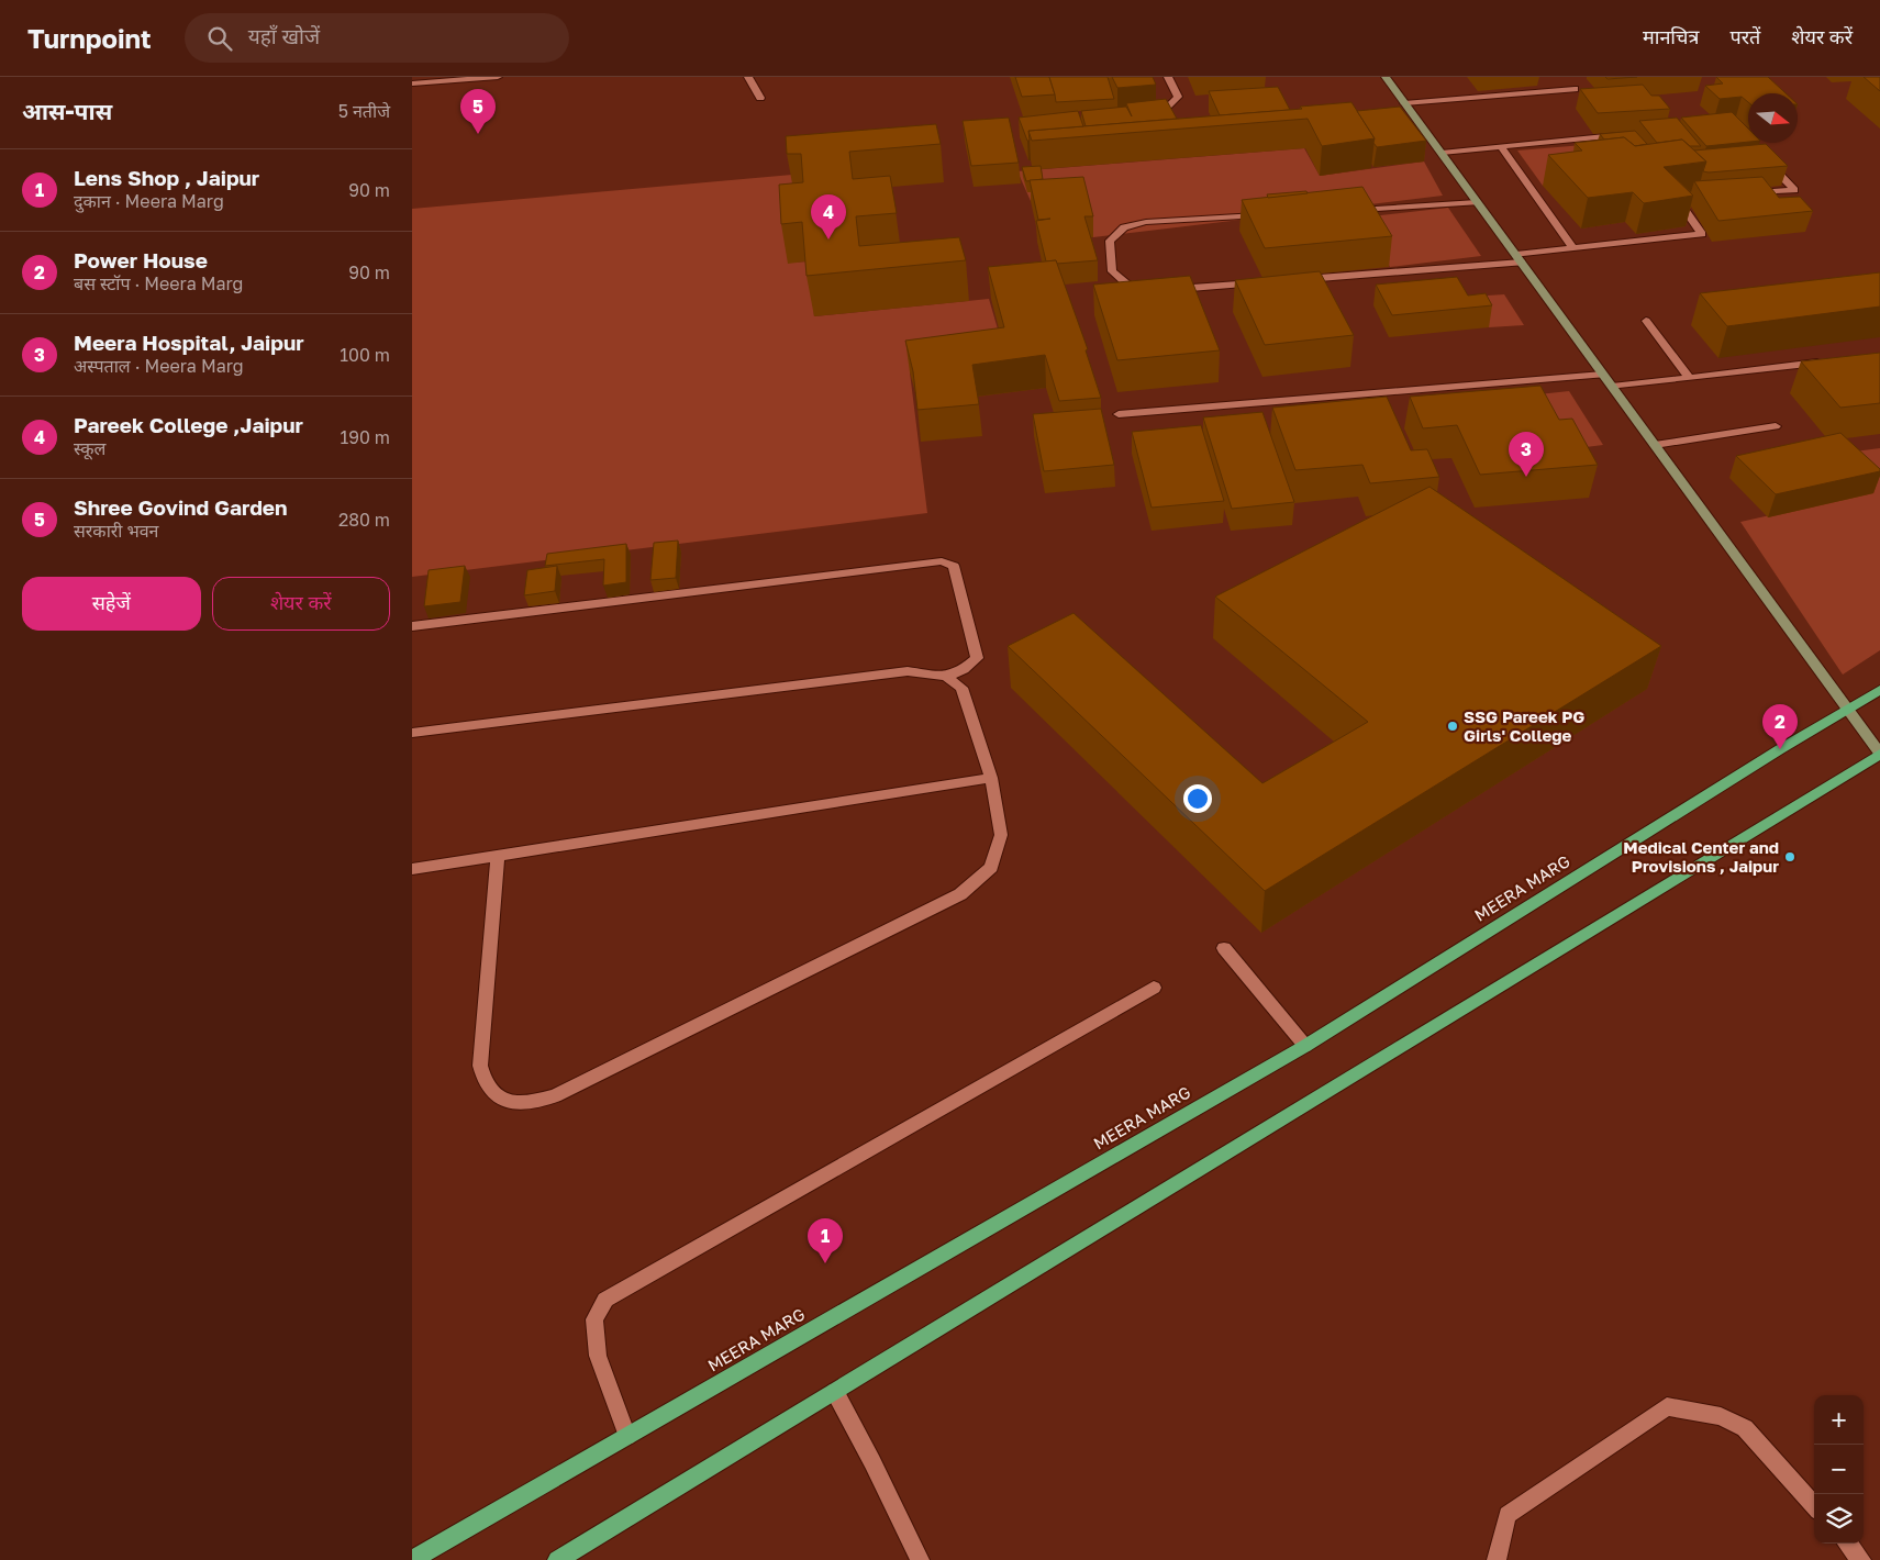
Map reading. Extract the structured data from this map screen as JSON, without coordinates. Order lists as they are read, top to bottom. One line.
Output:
{"streets":{"main road":["MEERA MARG"]},"places":["SSG Pareek PG Girls' College","Medical Center and Provisions , Jaipur"],"north":"right","page":{"header":"Turnpoint","search":"यहाँ खोजें","nav":["मानचित्र","परतें","शेयर करें"],"heading":["आस-पास","5 नतीजे"],"pins":["5","4","3","2","1"],"list":[{"mark":"1","name":"Lens Shop , Jaipur","note":"दुकान · Meera Marg","value":"90 m"},{"mark":"2","name":"Power House","note":"बस स्टॉप · Meera Marg","value":"90 m"},{"mark":"3","name":"Meera Hospital, Jaipur","note":"अस्पताल · Meera Marg","value":"100 m"},{"mark":"4","name":"Pareek College ,Jaipur","note":"स्कूल","value":"190 m"},{"mark":"5","name":"Shree Govind Garden","note":"सरकारी भवन","value":"280 m"}],"buttons":["सहेजें","शेयर करें"],"map_buttons":["+","−"]}}
